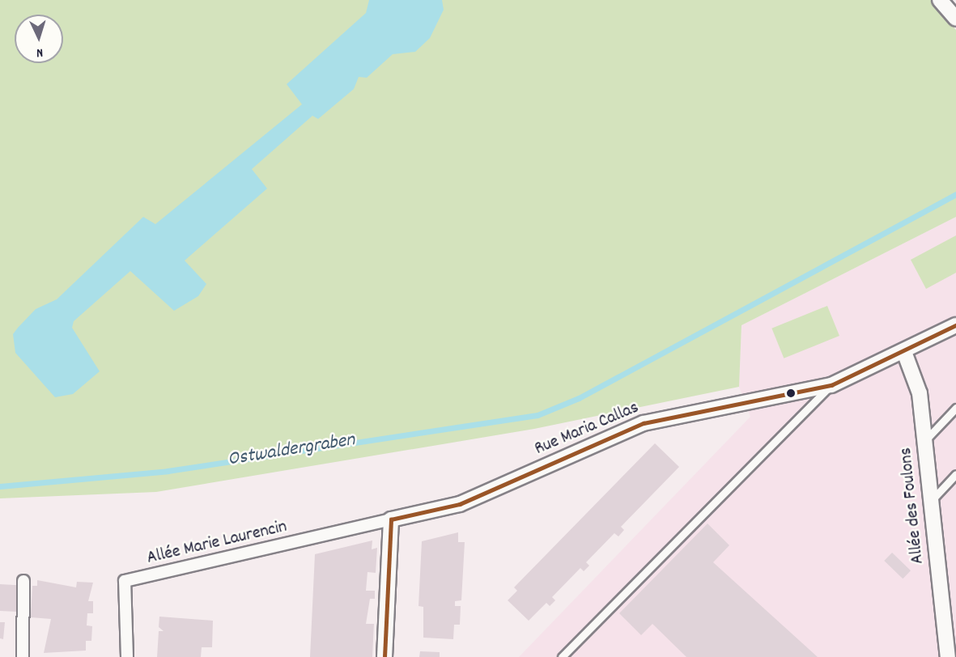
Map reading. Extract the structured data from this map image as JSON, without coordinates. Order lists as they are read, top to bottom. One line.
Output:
{"streets":{"street":["Rue Maria Callas","Allée des Foulons","Allée Marie Laurencin"]},"crossings":[["Rue Maria Callas","Allée des Foulons"],["Rue Maria Callas","Allée Marie Laurencin"]],"water":["Ostwaldergraben"],"north":"bottom"}
